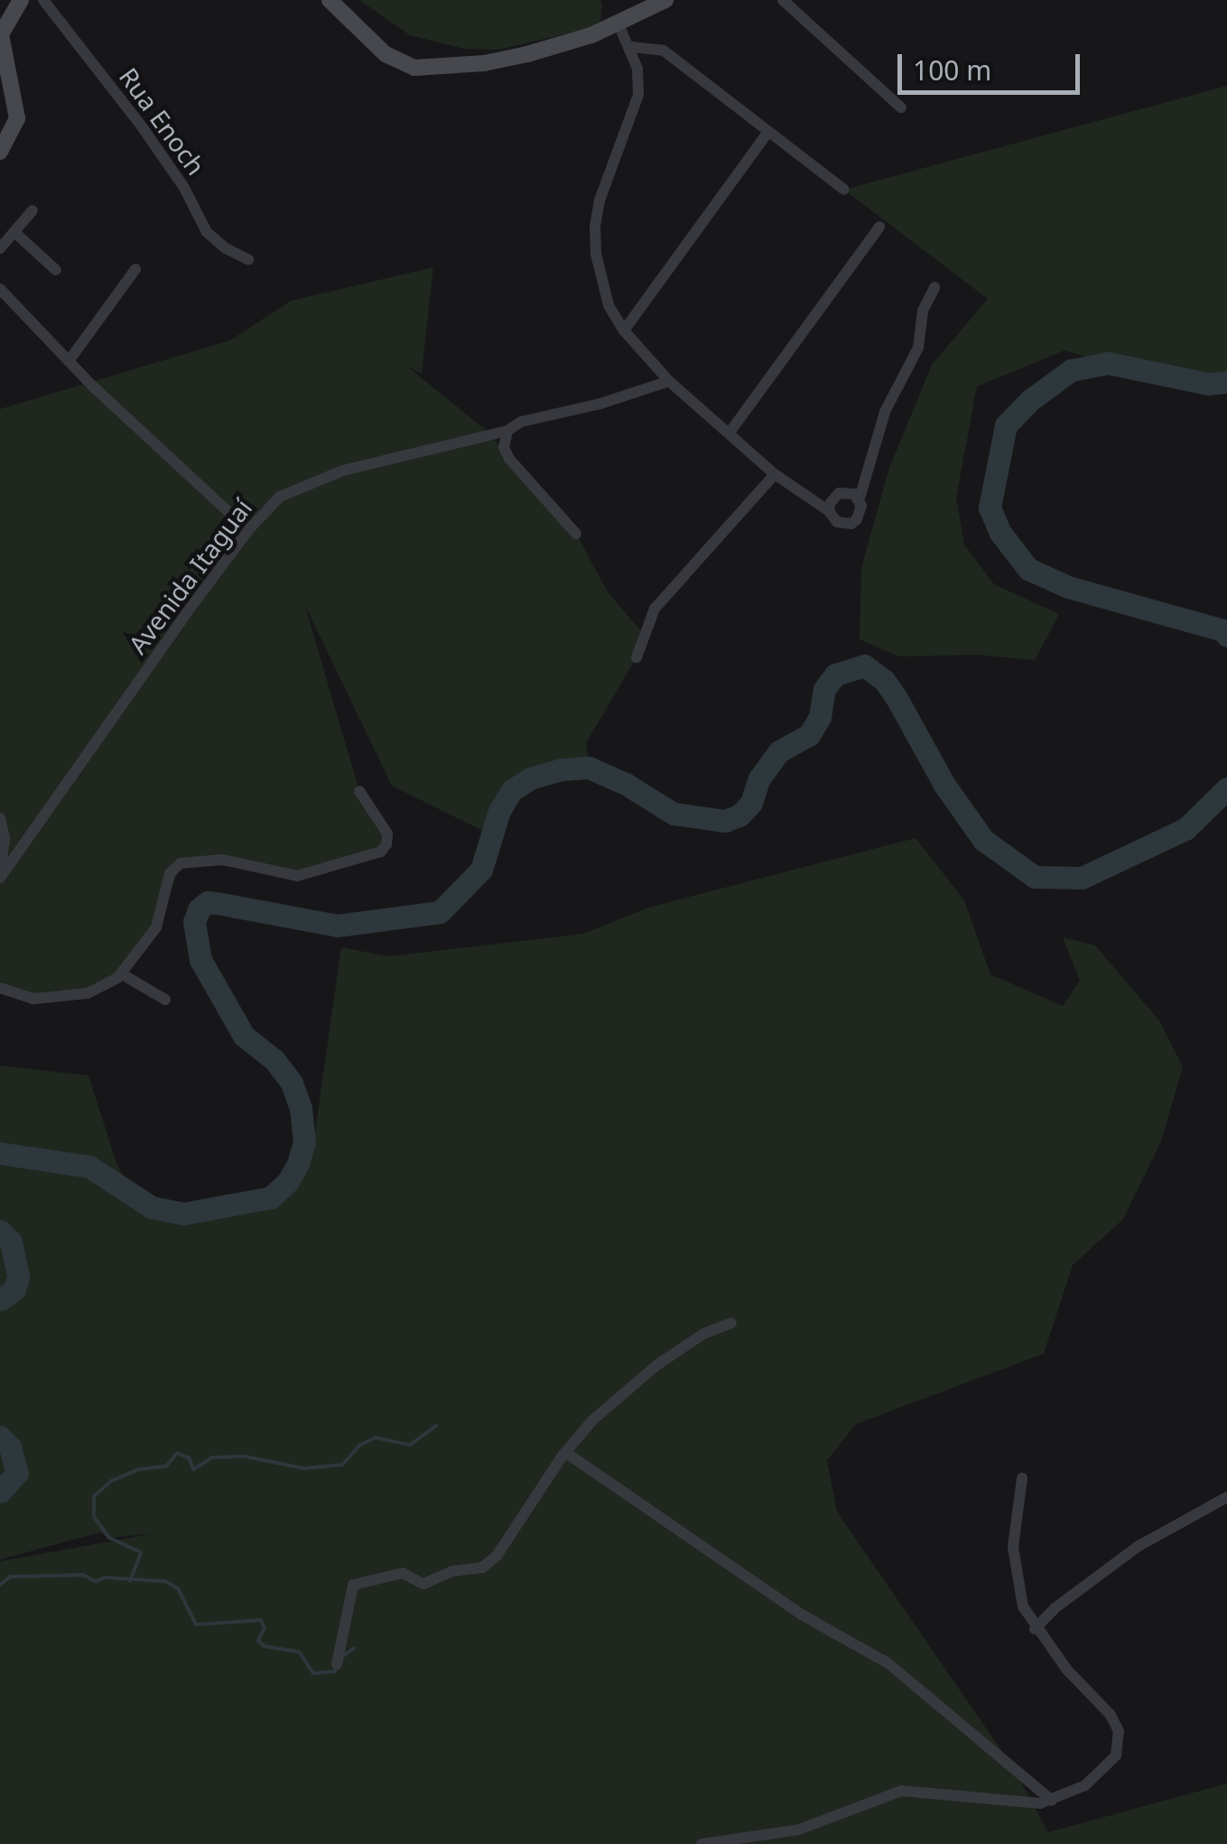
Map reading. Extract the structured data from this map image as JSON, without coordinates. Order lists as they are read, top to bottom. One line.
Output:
{"streets":{"street":["Rua Enoch","Avenida Itaguaí"]},"scale_bar":"100 m"}
